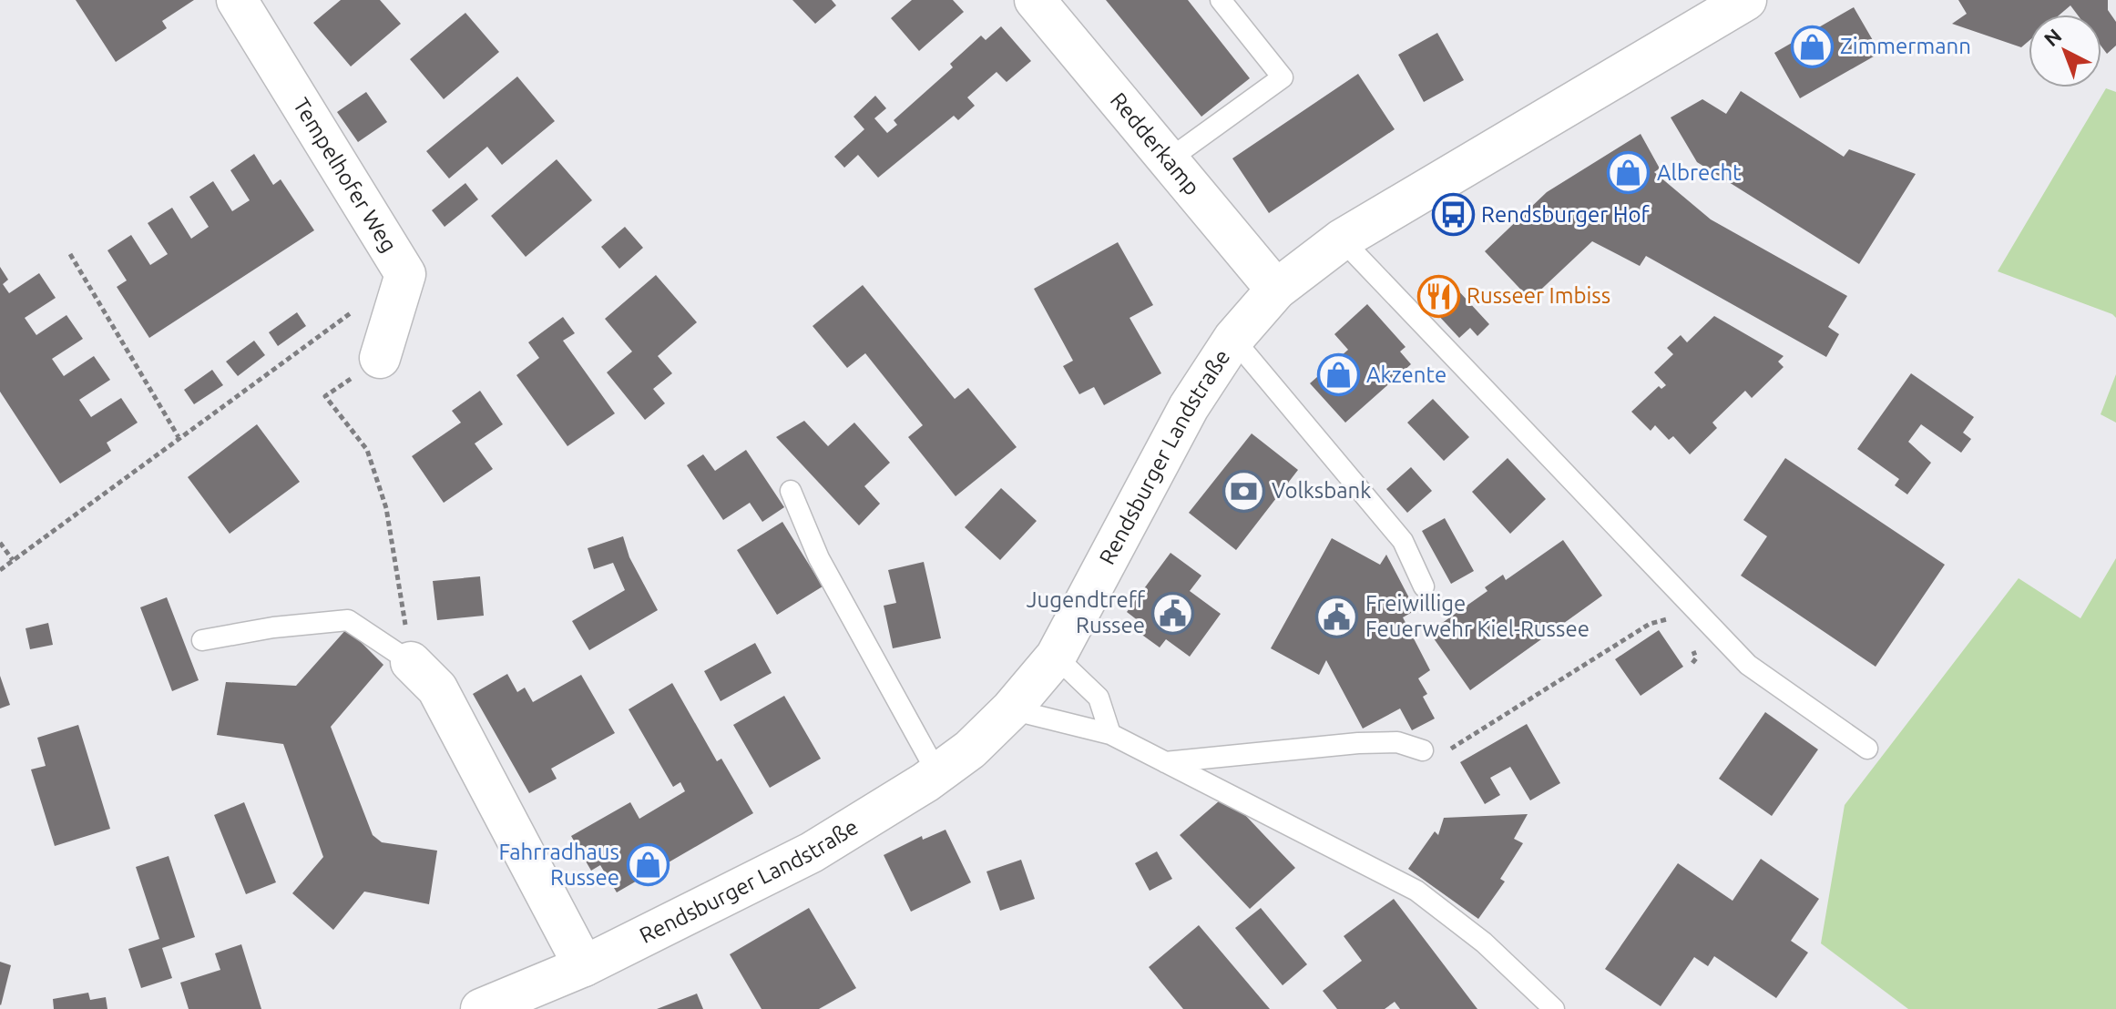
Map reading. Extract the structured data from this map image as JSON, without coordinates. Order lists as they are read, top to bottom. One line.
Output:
{"streets":{"street":["Redderkamp","Tempelhofer Weg","Rendsburger Landstraße"]},"crossings":[["Redderkamp","Rendsburger Landstraße"]],"places":{"shop":["Zimmermann","Albrecht","Akzente","Fahrradhaus Russee"],"bus stop":["Rendsburger Hof"],"restaurant":["Russeer Imbiss"],"bank":["Volksbank"],"public building":["Jugendtreff Russee","Freiwillige Feuerwehr Kiel-Russee"]},"north":"top left"}
